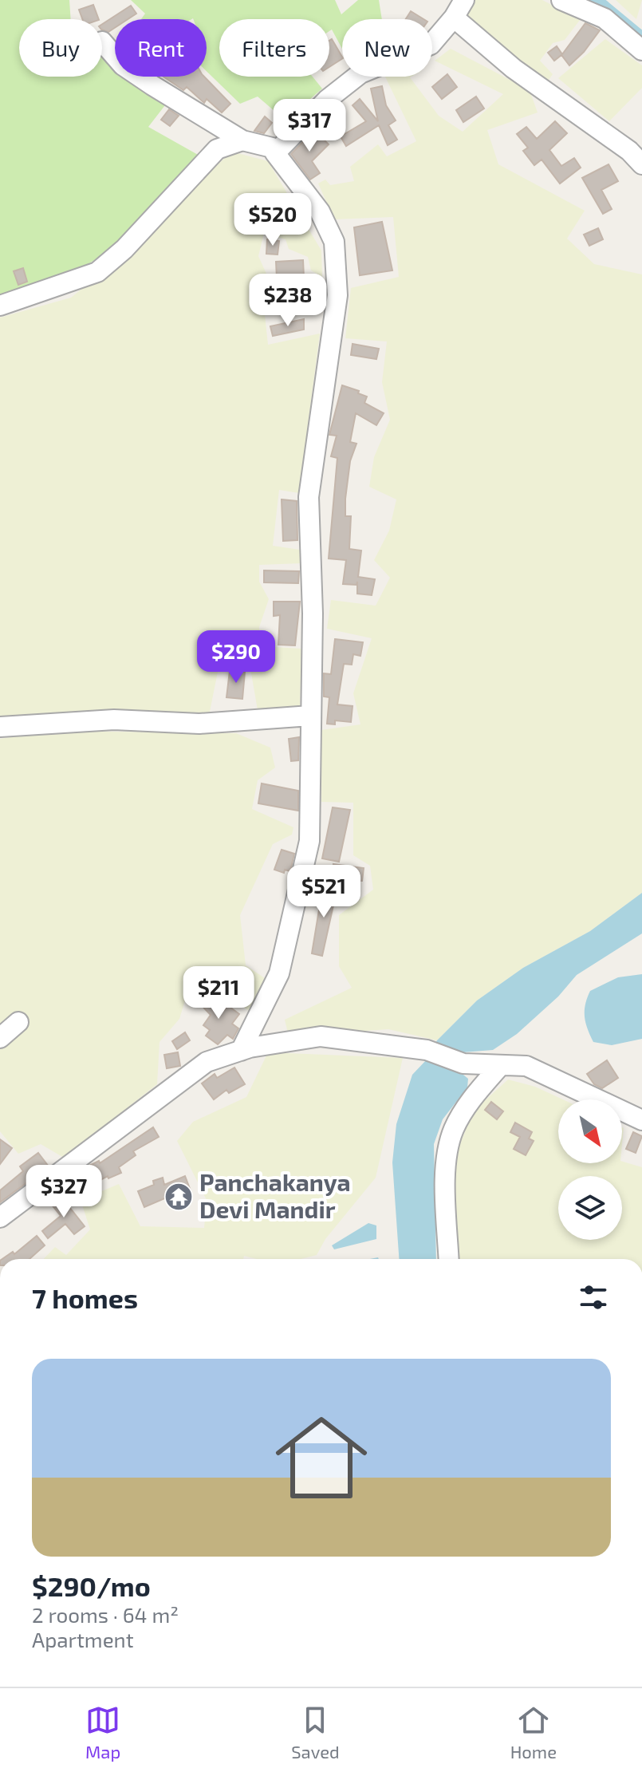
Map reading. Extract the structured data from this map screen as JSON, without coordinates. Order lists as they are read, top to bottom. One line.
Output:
{"places":{"temple":["Panchakanya Devi Mandir"]},"north":"bottom right","page":{"chip":["Buy","Rent","Filters","New"],"price":["$317","$520","$238","$290","$521","$211","$327"],"heading":"7 homes","list":[{"name":"$290/mo","note":"2 rooms · 64 m² · Apartment"}],"tabs":["Map","Saved","Home"]}}
